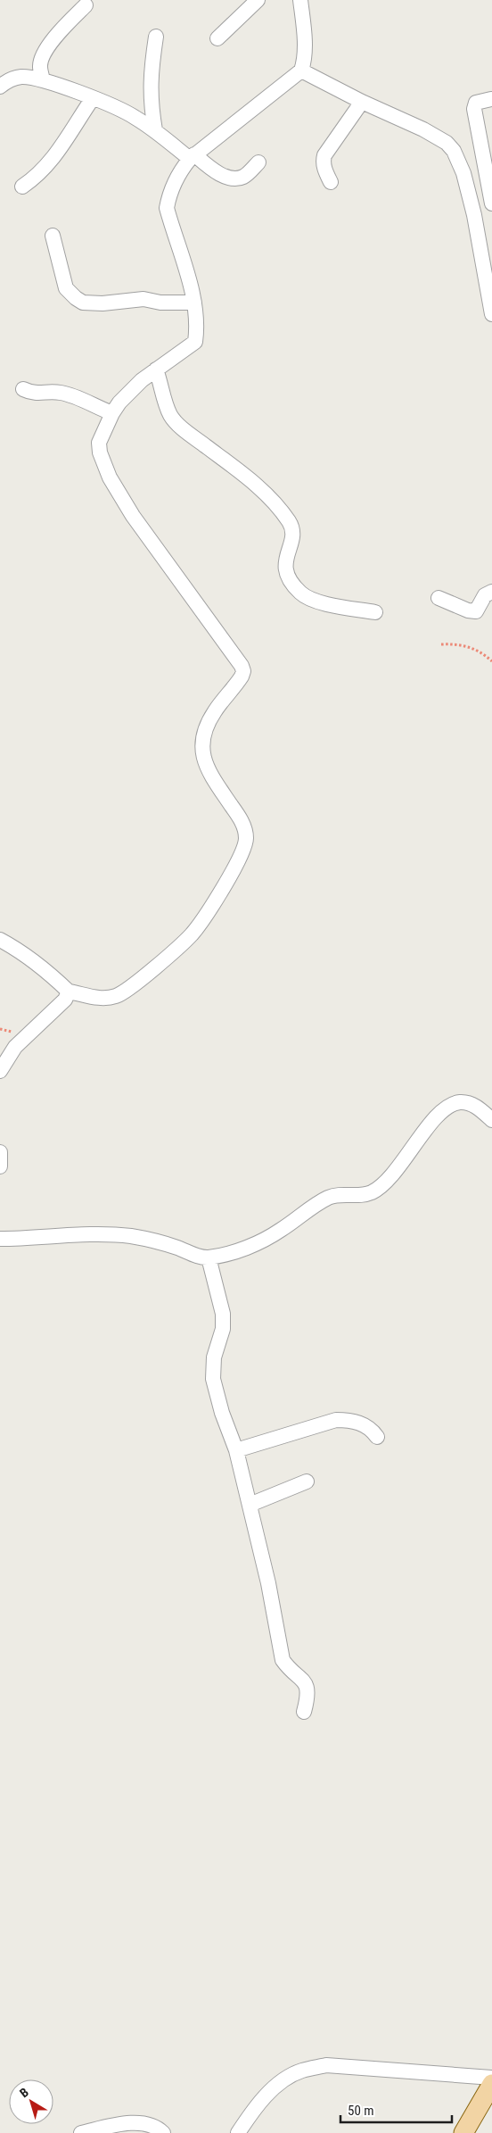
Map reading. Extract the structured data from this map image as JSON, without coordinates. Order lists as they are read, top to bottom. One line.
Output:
{"scale_bar":"50 m","north":"top left"}
